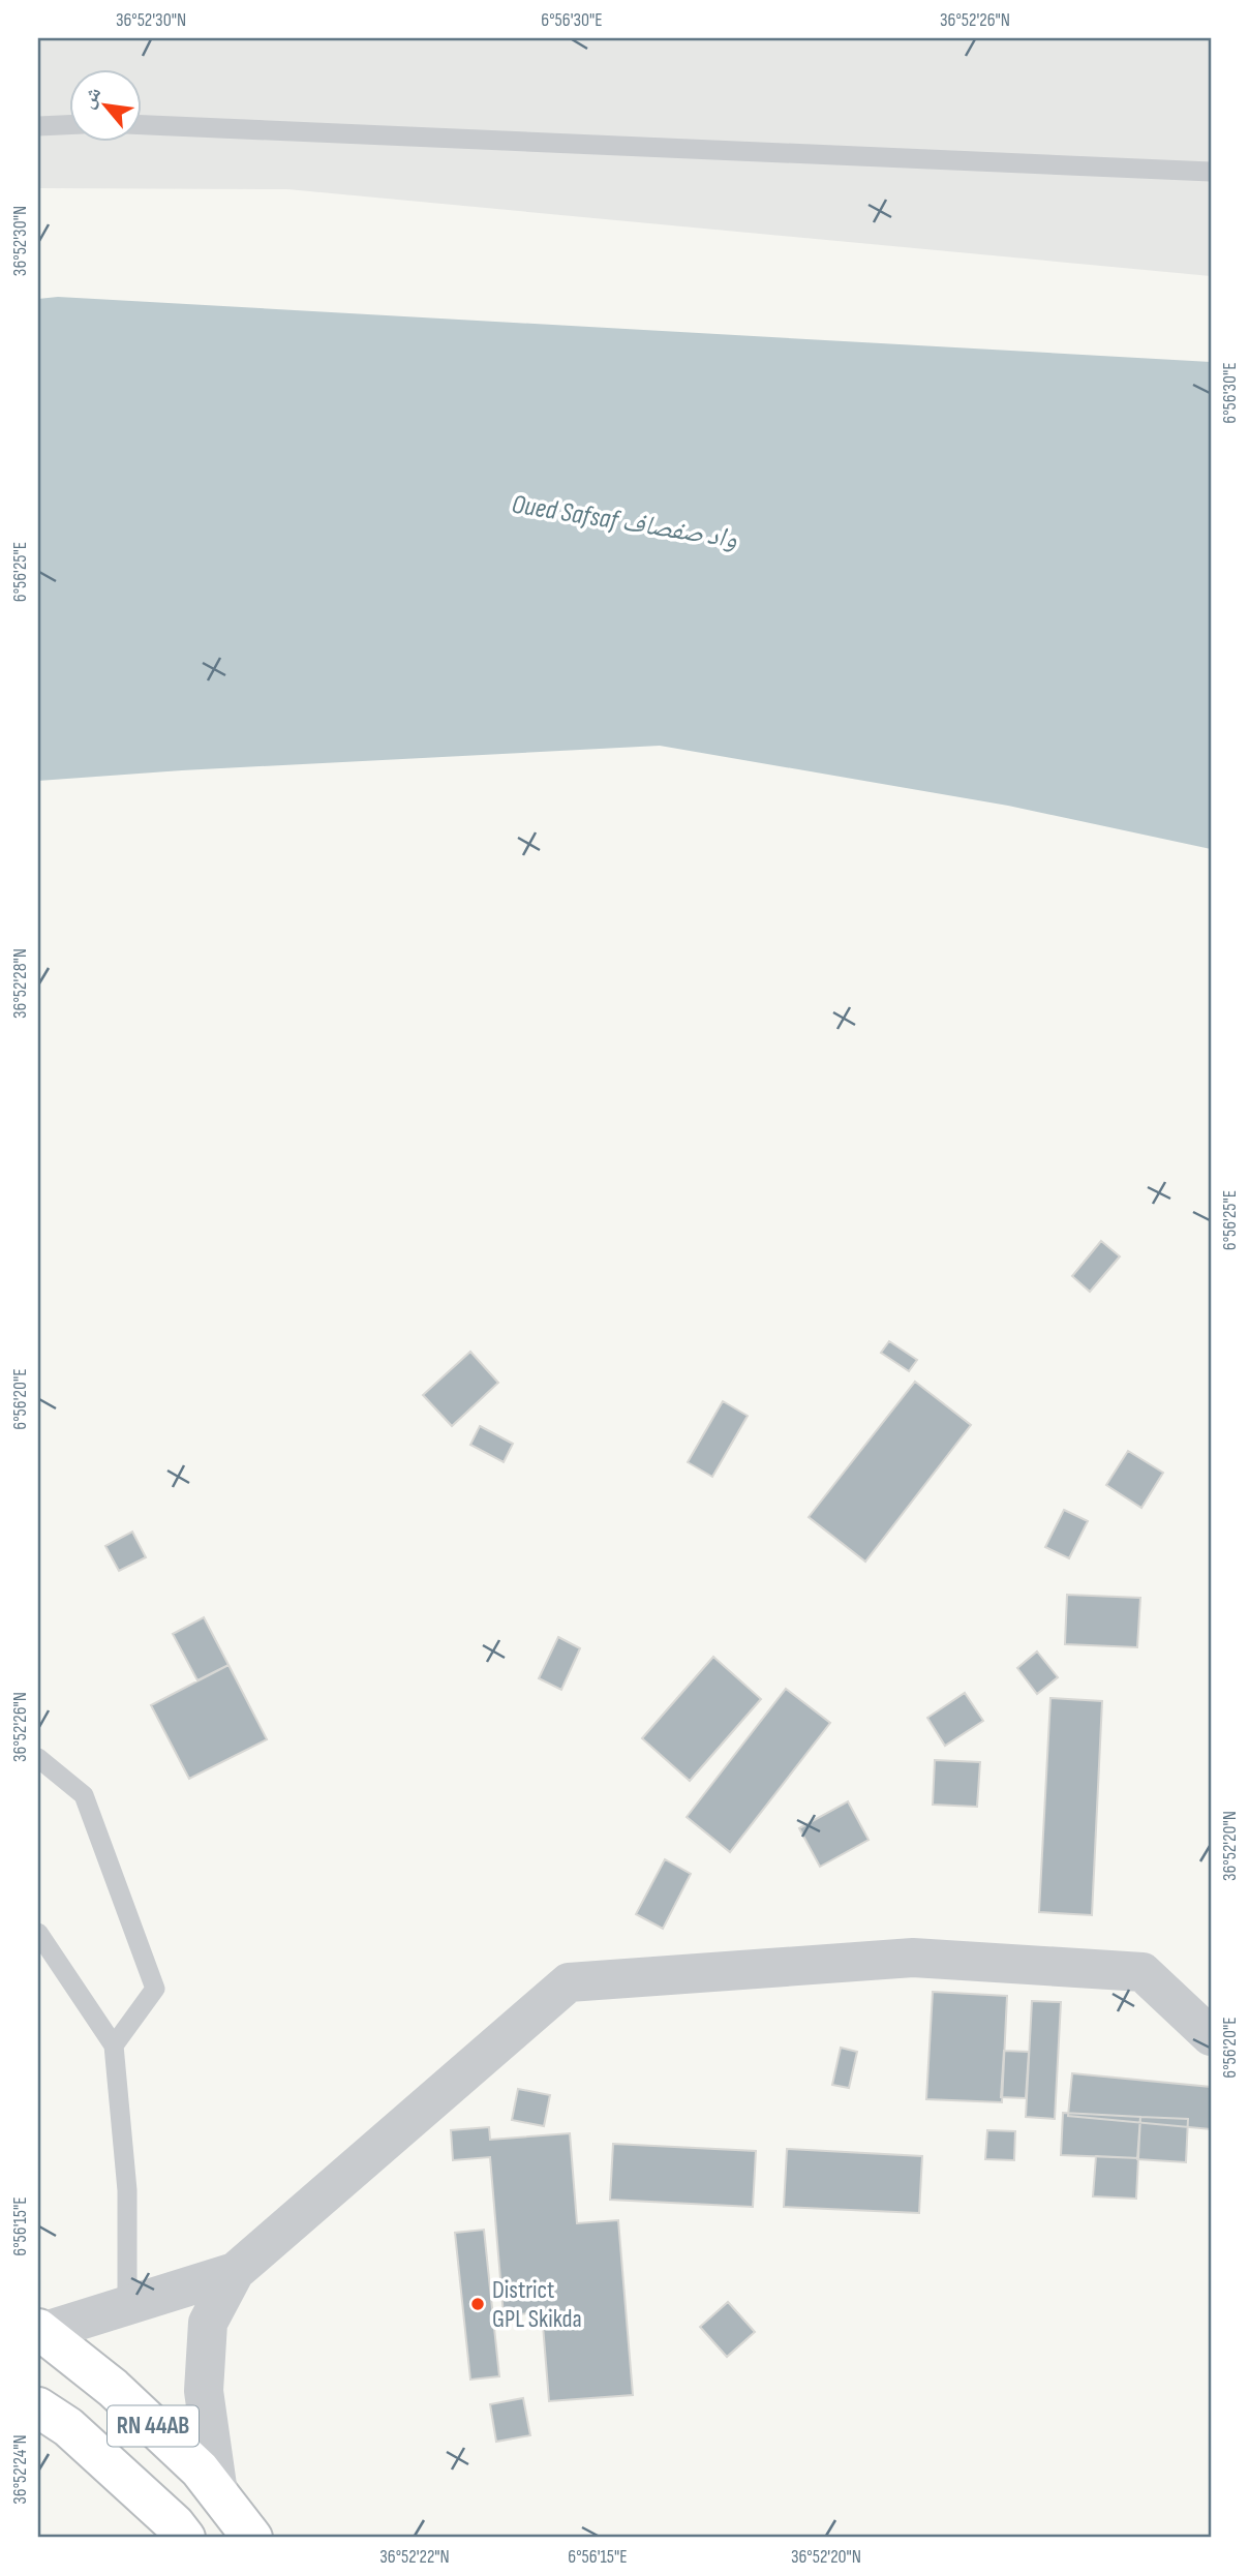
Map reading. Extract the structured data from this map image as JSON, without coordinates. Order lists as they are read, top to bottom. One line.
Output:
{"streets":{"highway":["RN 44AB"]},"water":["Oued Safsaf واد صفصاف"],"places":["District GPL Skikda"],"north":"top left","coordinates":["36°52'30\"N","6°56'30\"E","36°52'26\"N","6°56'25\"E","36°52'28\"N","6°56'20\"E","36°52'20\"N","6°56'15\"E","36°52'24\"N","36°52'22\"N"]}
